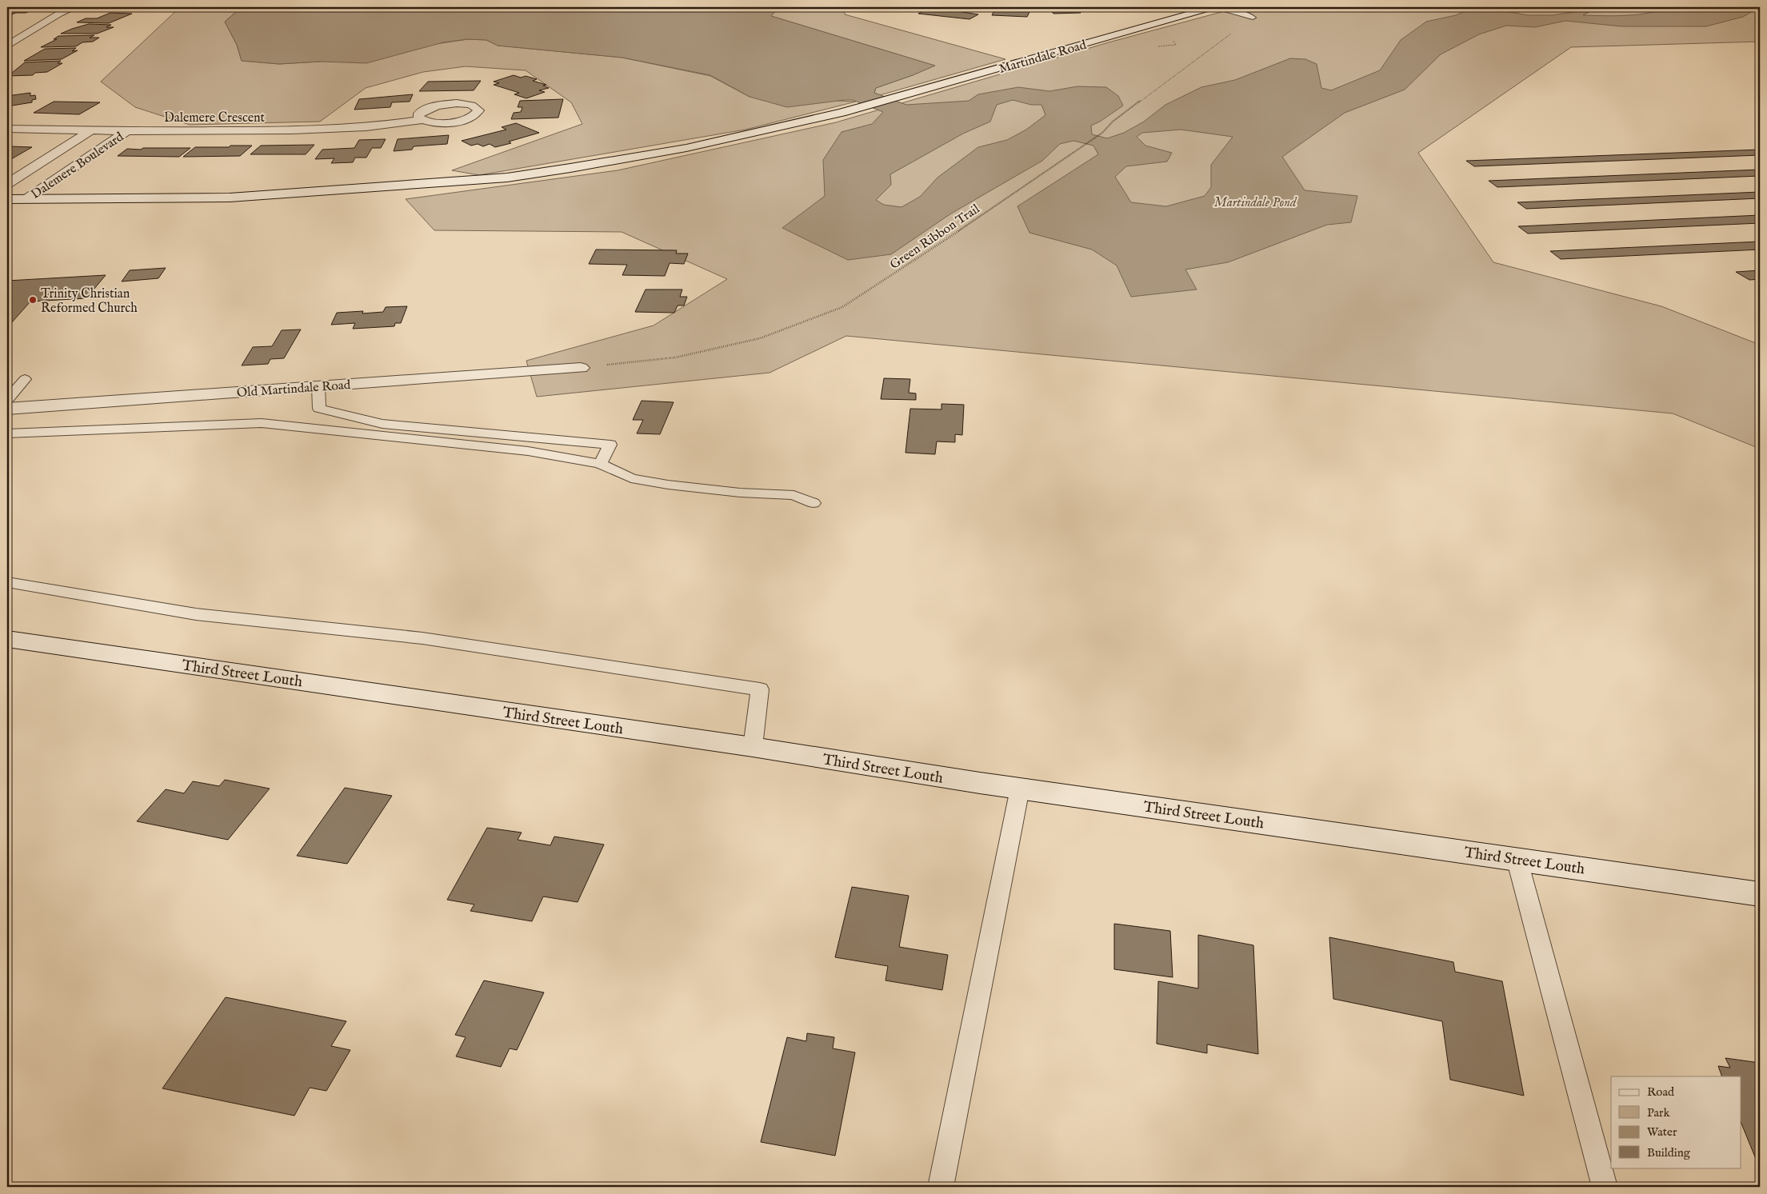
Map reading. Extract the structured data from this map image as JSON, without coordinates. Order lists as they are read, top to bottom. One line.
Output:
{"streets":{"main road":["Martindale Road","Dalemere Crescent","Dalemere Boulevard","Old Martindale Road","Third Street Louth"],"path":["Green Ribbon Trail"]},"crossings":[["Martindale Road","Dalemere Boulevard"],["Dalemere Crescent","Dalemere Boulevard"],["Green Ribbon Trail","Old Martindale Road"]],"water":["Martindale Pond"],"places":["Trinity Christian Reformed Church"],"legend":["Road","Park","Water","Building"]}
